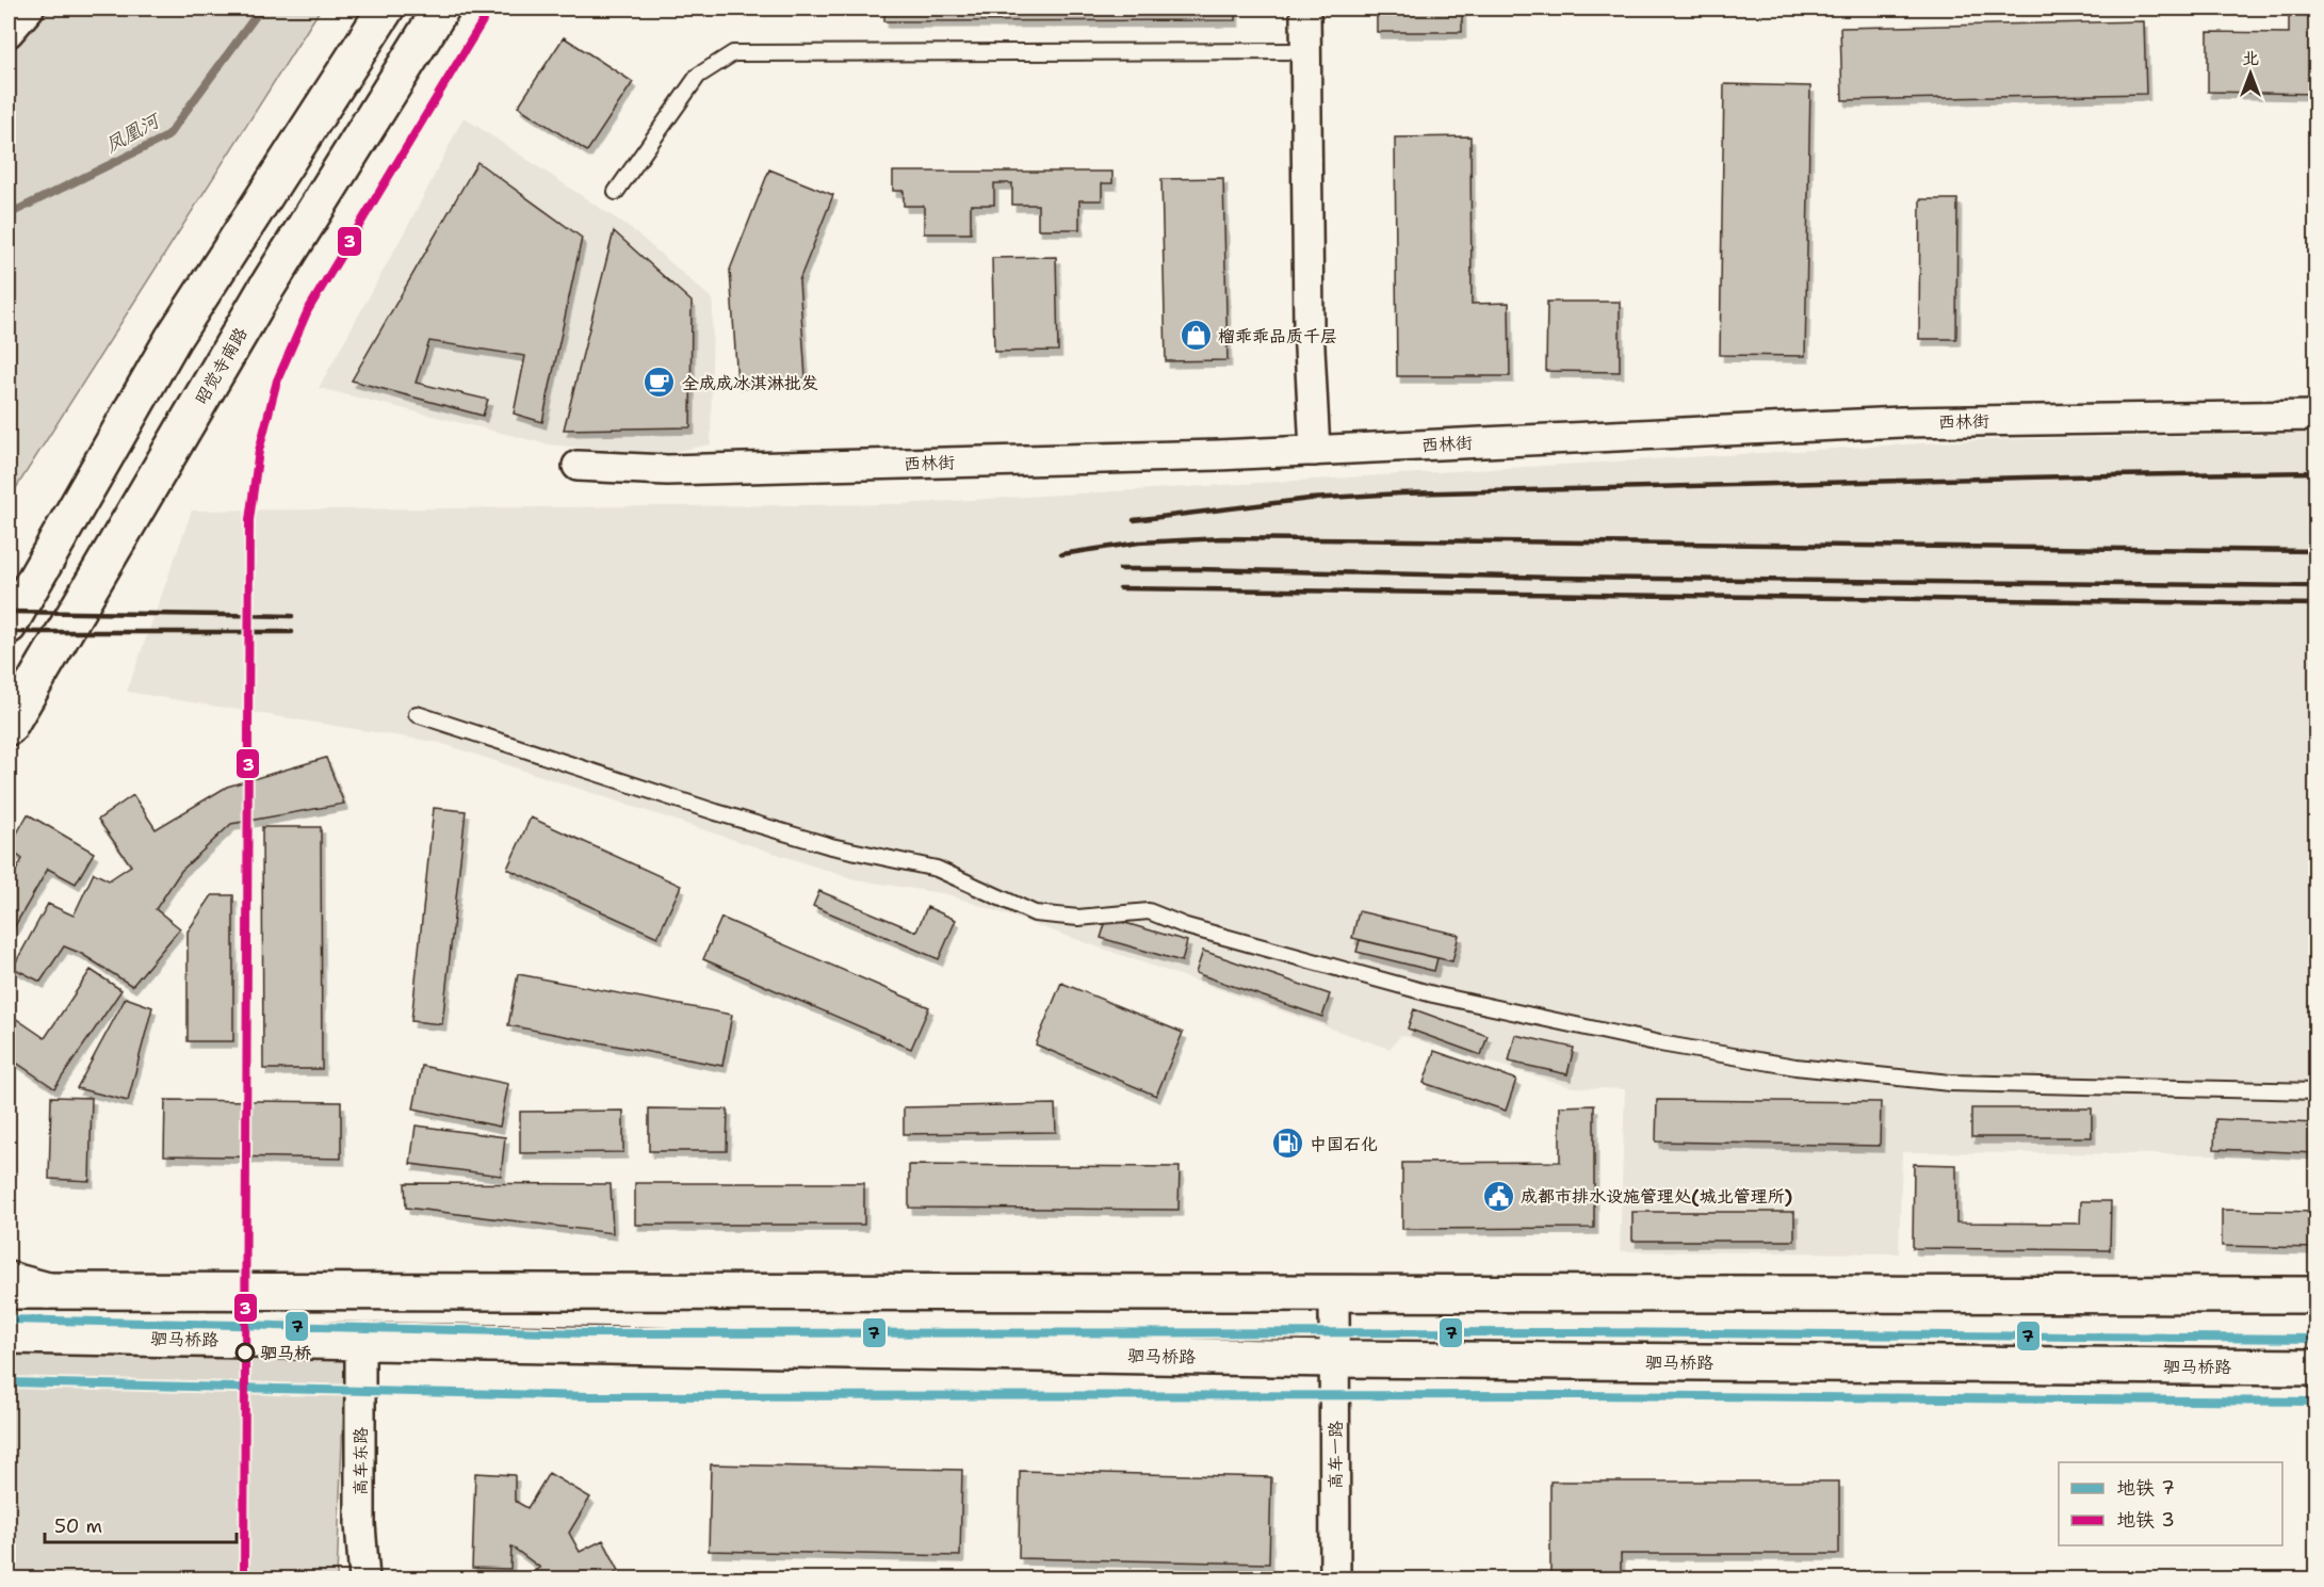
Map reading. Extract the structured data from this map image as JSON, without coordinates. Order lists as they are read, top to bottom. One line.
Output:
{"streets":{"main road":["昭觉寺南路","驷马桥路"],"street":["西林街","高车一路","高车东路"]},"crossings":[["驷马桥路","高车一路"],["驷马桥路","高车东路"]],"water":["凤凰河"],"places":{"shop":["榴乖乖品质千层"],"cafe":["全成成冰淇淋批发"],"fuel station":["中国石化"],"public building":["成都市排水设施管理处(城北管理所)"],"other":["驷马桥"]},"lines":["metro line 3","metro line 7"],"legend":["地铁 7","地铁 3"],"scale_bar":"50 m","north":"top"}
